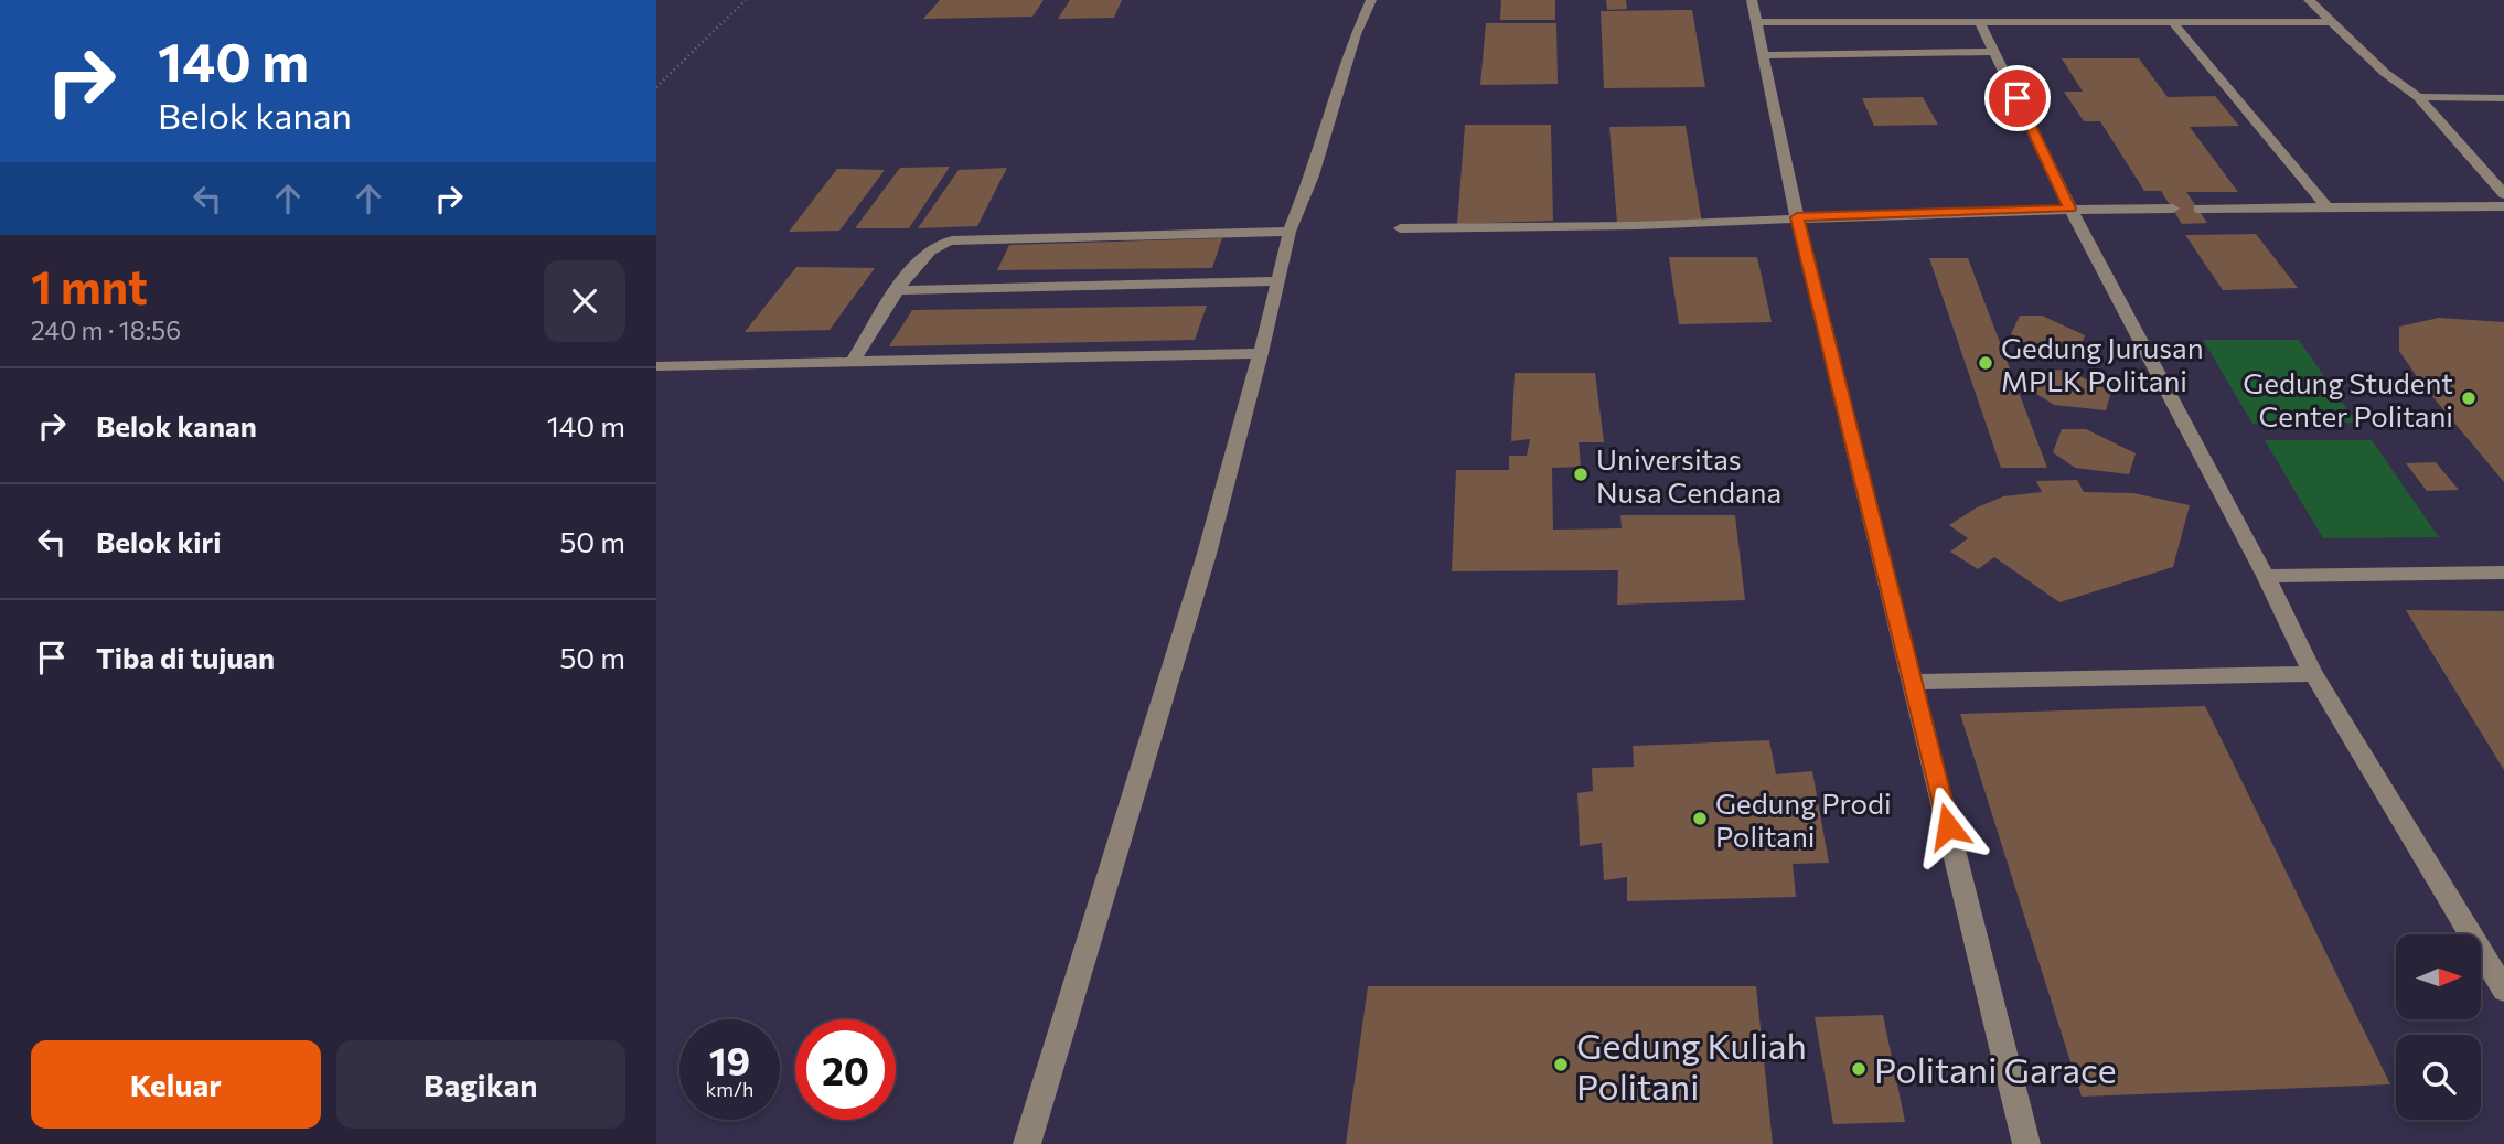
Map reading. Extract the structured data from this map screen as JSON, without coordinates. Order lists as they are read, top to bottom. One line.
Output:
{"places":["Gedung Jurusan MPLK Politani","Gedung Student Center Politani","Universitas Nusa Cendana","Gedung Prodi Politani","Gedung Kuliah Politani","Politani Garace"],"north":"right","page":{"turn":["140 m","Belok kanan"],"heading":["1 mnt","240 m · 18:56"],"list":[{"name":"Belok kanan","value":"140 m"},{"name":"Belok kiri","value":"50 m"},{"name":"Tiba di tujuan","value":"50 m"}],"speed":"19 km/h","limit":"20","buttons":["Keluar","Bagikan"]}}
